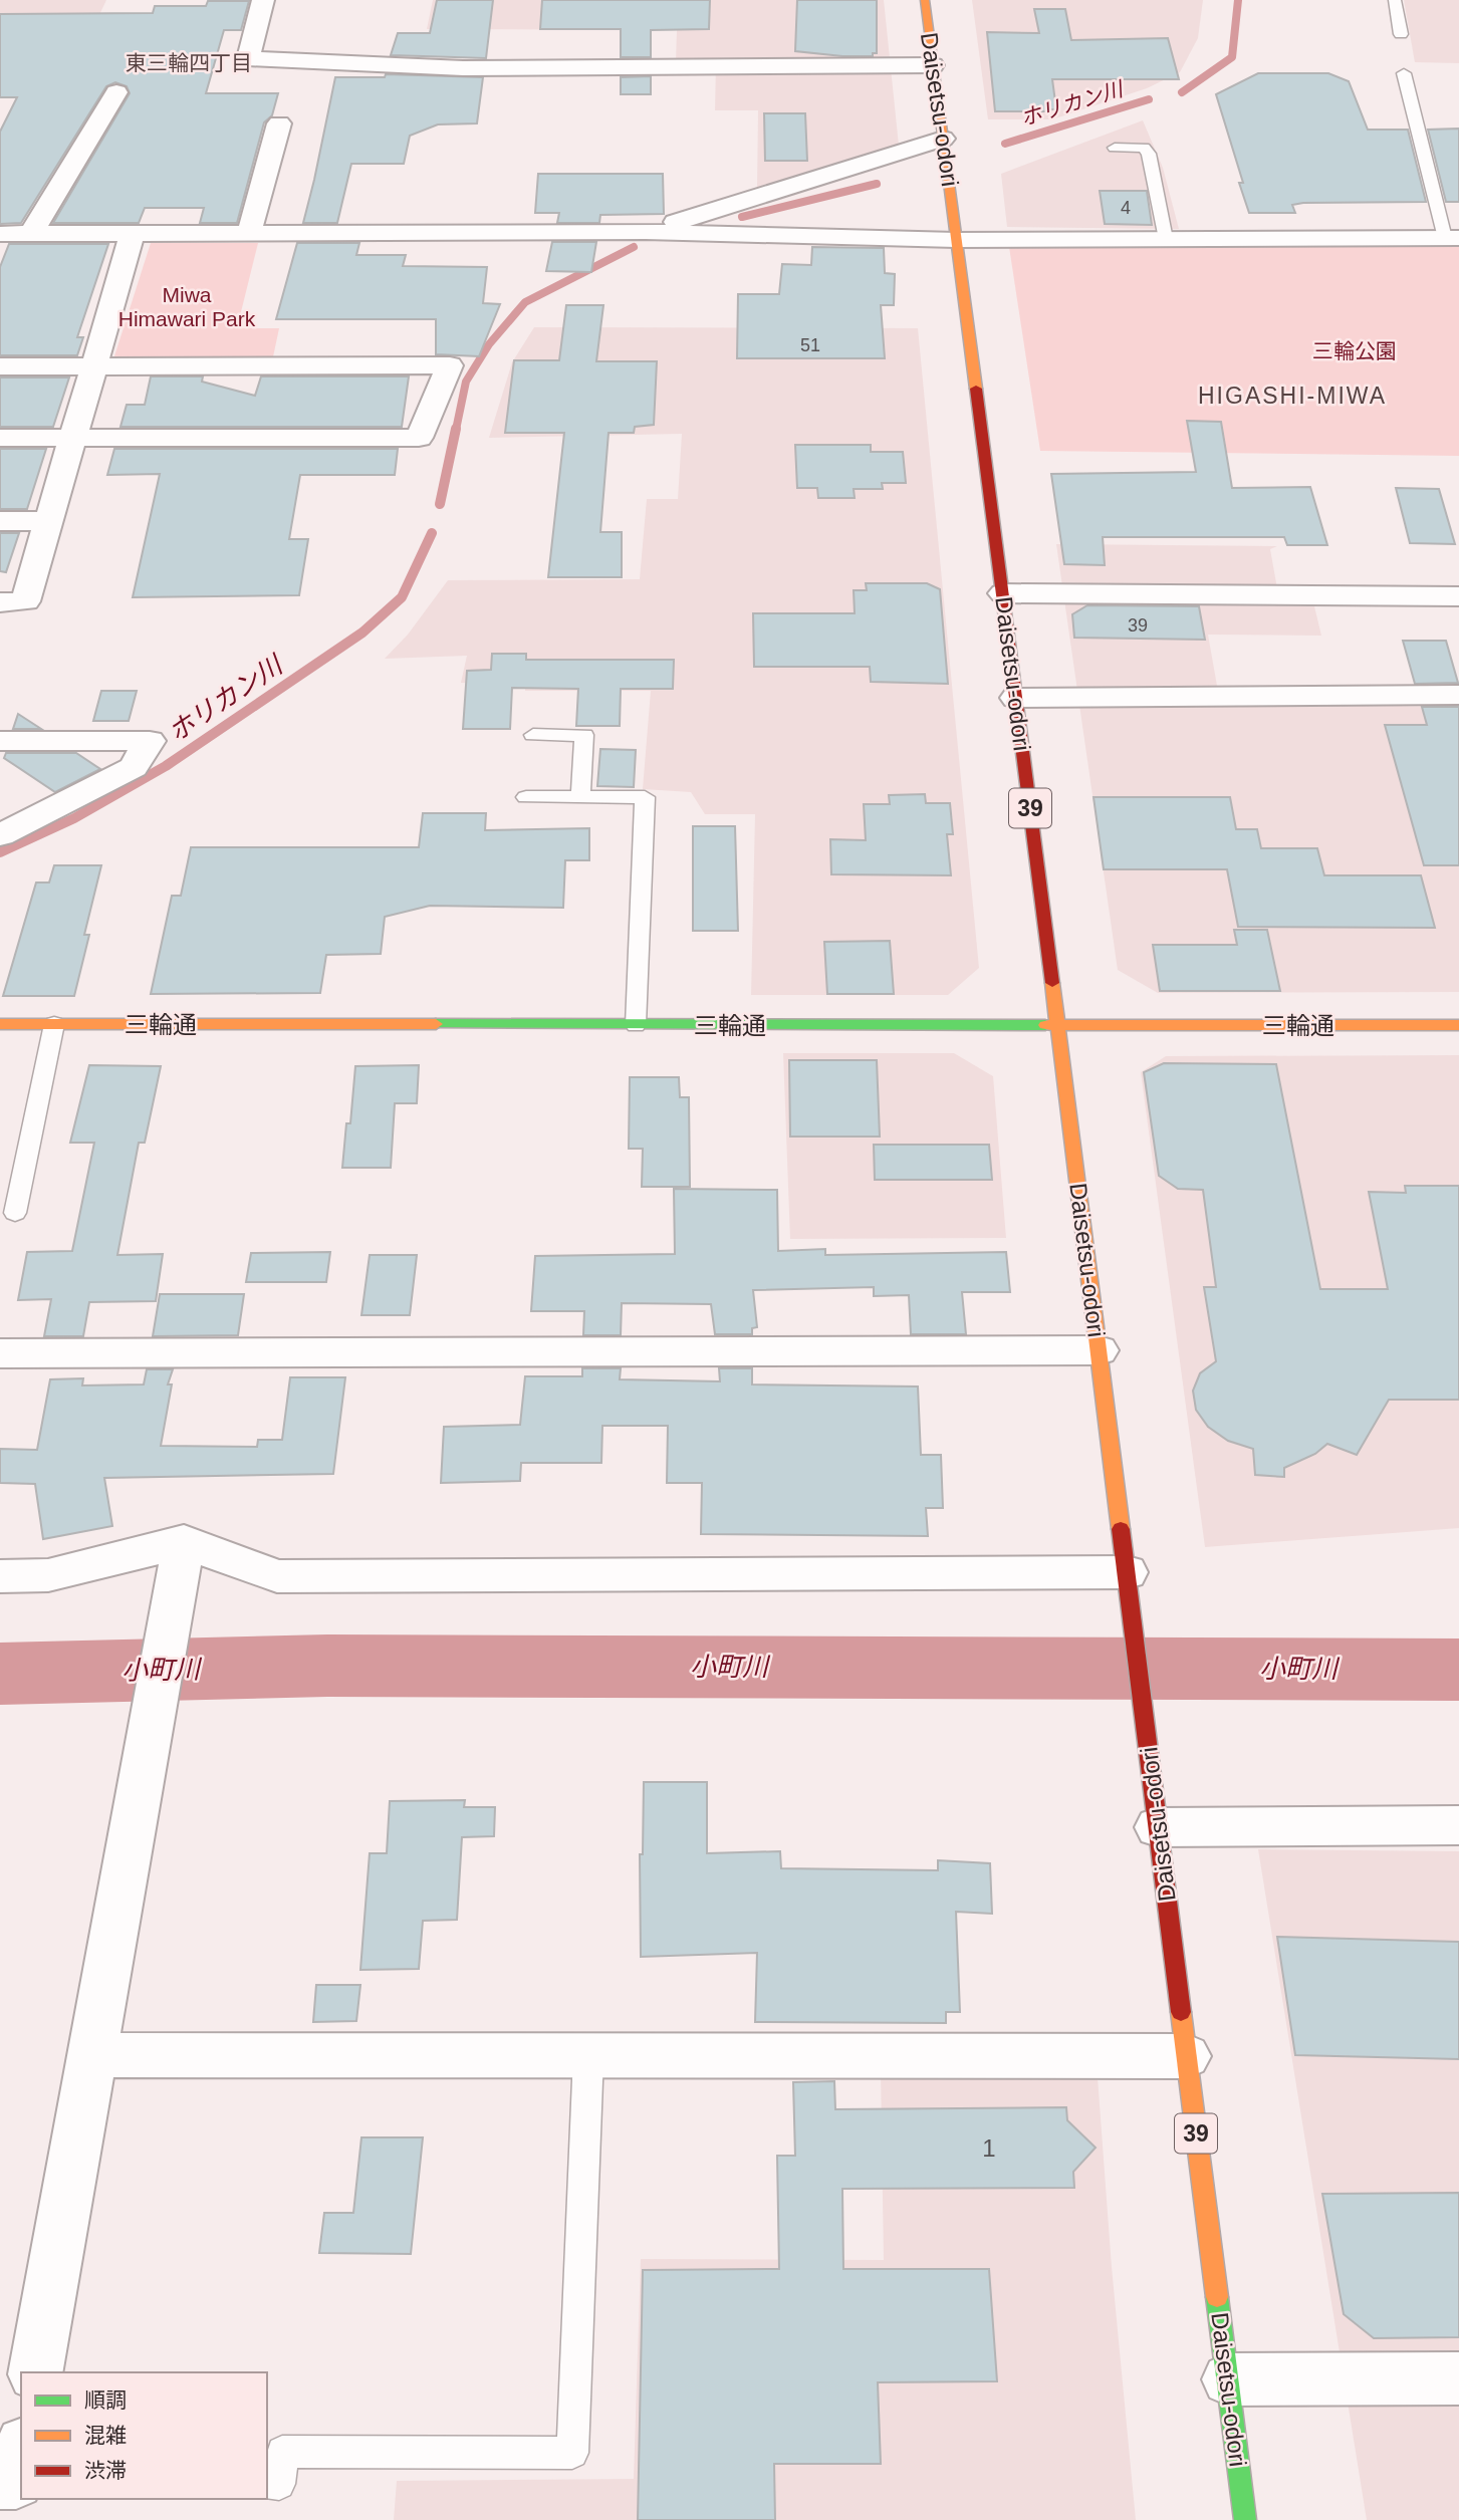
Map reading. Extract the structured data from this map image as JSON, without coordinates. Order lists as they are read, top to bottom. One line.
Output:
{"streets":{"main road":["Daisetsu-odori","39","三輪通"]},"crossings":[["Daisetsu-odori","三輪通"]],"districts":["東三輪四丁目","HIGASHI-MIWA"],"water":["ホリカン川","小町川"],"parks":["Miwa Himawari Park","三輪公園"],"house_numbers":["4","51","39","1"],"legend":["順調","混雑","渋滞"]}
